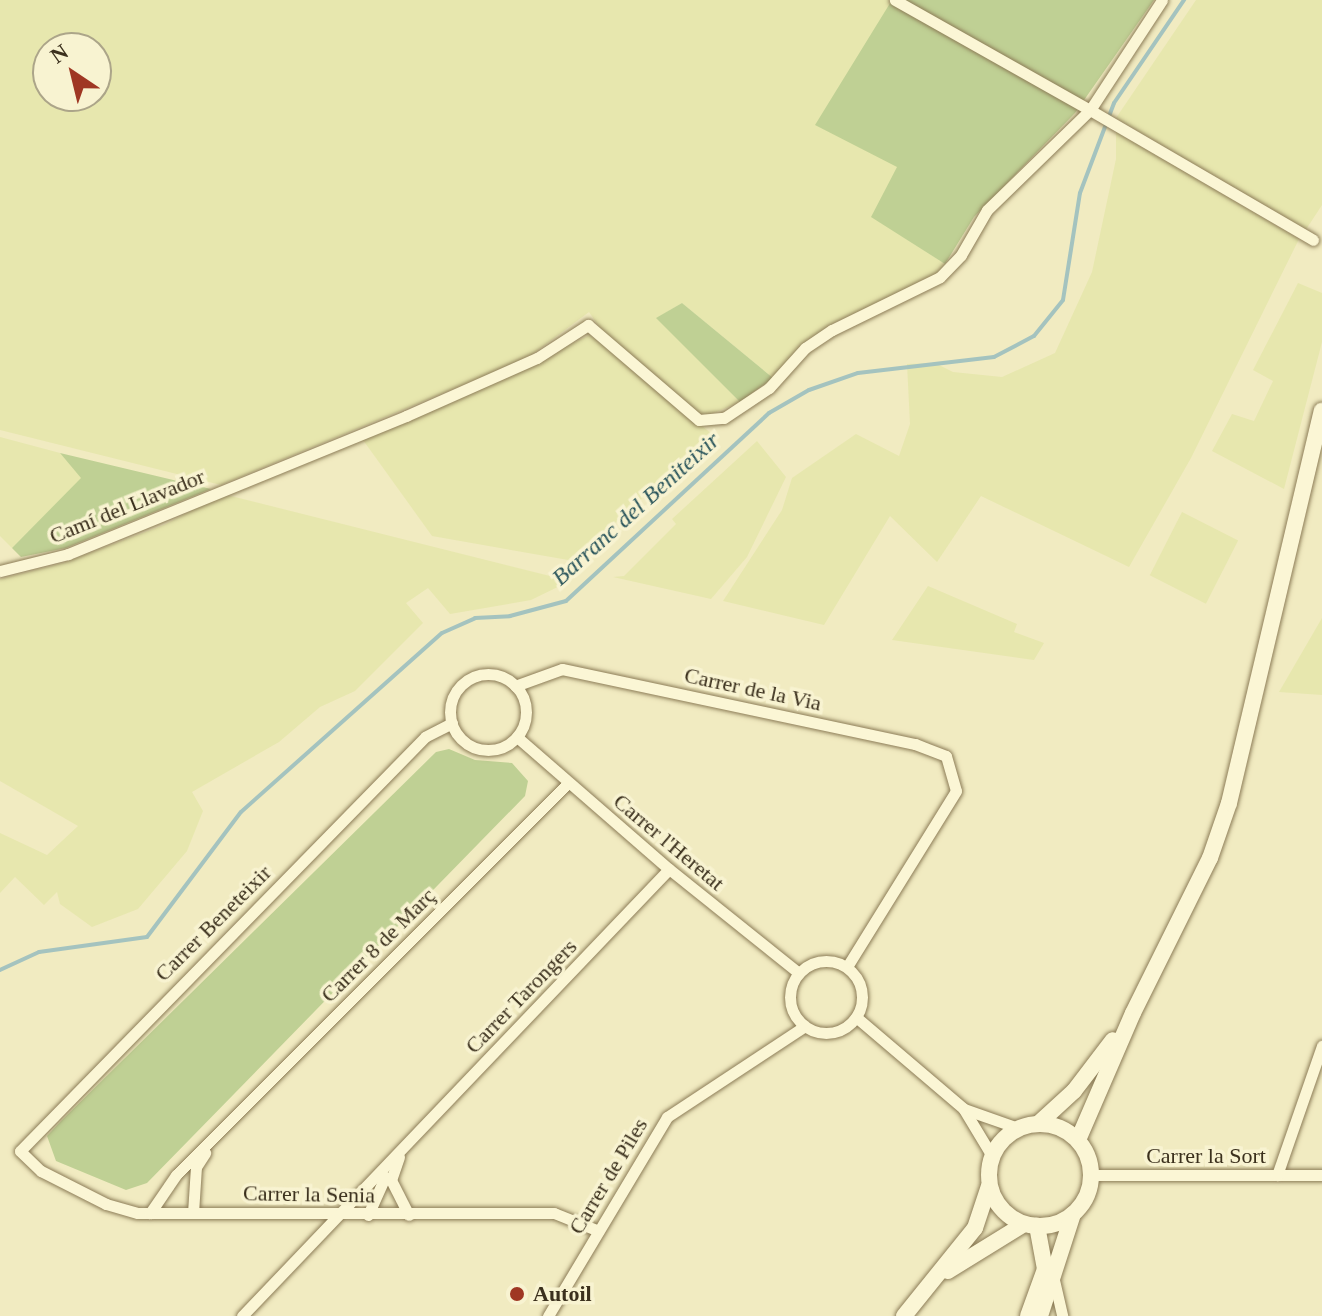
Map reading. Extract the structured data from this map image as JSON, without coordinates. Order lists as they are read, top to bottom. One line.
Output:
{"streets":{"street":["Camí del Llavador","Carrer de la Via","Carrer l'Heretat","Carrer Beneteixir","Carrer 8 de Març","Carrer Tarongers","Carrer la Sort","Carrer de Piles","Carrer la Senia"]},"crossings":[["Carrer de la Via","Carrer l'Heretat"],["Carrer de la Via","Carrer Beneteixir"],["Carrer de la Via","Carrer de Piles"],["Carrer l'Heretat","Carrer Beneteixir"],["Carrer l'Heretat","Carrer 8 de Març"],["Carrer l'Heretat","Carrer Tarongers"],["Carrer l'Heretat","Carrer de Piles"],["Carrer Beneteixir","Carrer la Senia"],["Carrer 8 de Març","Carrer la Senia"],["Carrer Tarongers","Carrer la Senia"],["Carrer de Piles","Carrer la Senia"]],"water":["Barranc del Beniteixir"],"places":["Autoil"],"north":"top left"}
